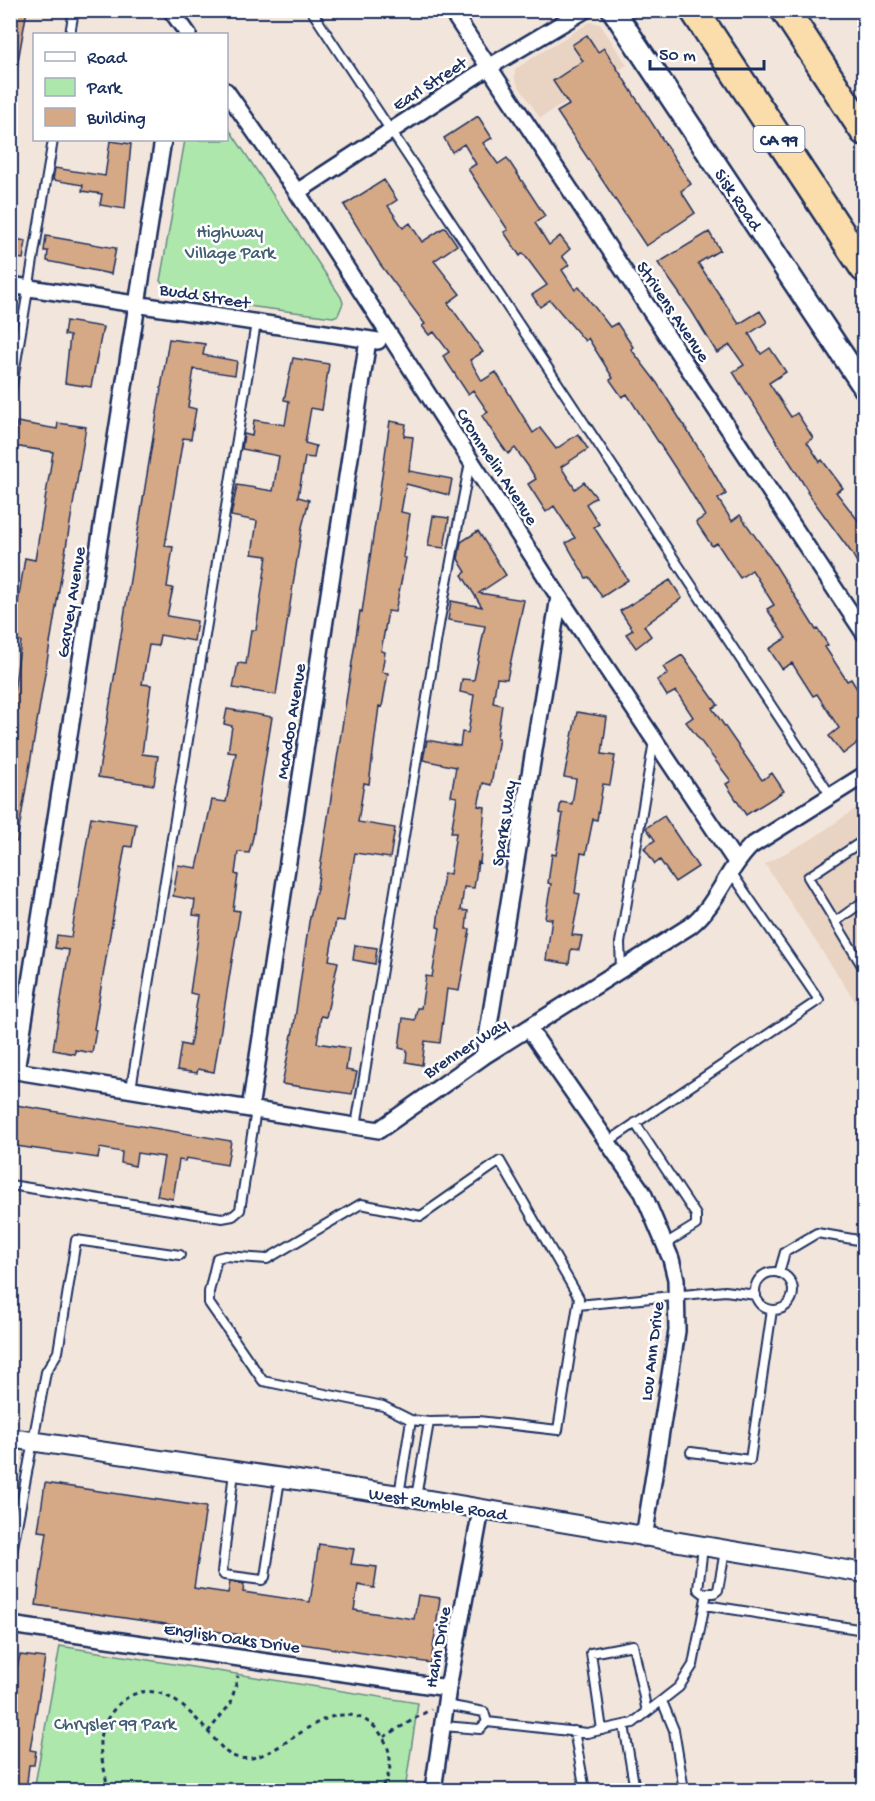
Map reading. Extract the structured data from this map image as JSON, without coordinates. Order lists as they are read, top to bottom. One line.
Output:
{"streets":{"highway":["CA 99"],"main road":["Sisk Road"],"street":["Earl Street","Budd Street","Strivens Avenue","Crommelin Avenue","Garvey Avenue","McAdoo Avenue","Sparks Way","Brenner Way","Lou Ann Drive","West Rumble Road","English Oaks Drive","Hahn Drive"]},"crossings":[["Earl Street","Strivens Avenue"],["Earl Street","Crommelin Avenue"],["Budd Street","Crommelin Avenue"],["Budd Street","Garvey Avenue"],["Budd Street","McAdoo Avenue"],["Crommelin Avenue","Sparks Way"],["Crommelin Avenue","Brenner Way"],["Garvey Avenue","Brenner Way"],["McAdoo Avenue","Brenner Way"],["Sparks Way","Brenner Way"],["Brenner Way","Lou Ann Drive"],["Lou Ann Drive","West Rumble Road"],["West Rumble Road","Hahn Drive"],["English Oaks Drive","Hahn Drive"]],"parks":["Highway Village Park","Chrysler 99 Park"],"legend":["Road","Park","Building"],"scale_bar":"50 m"}
